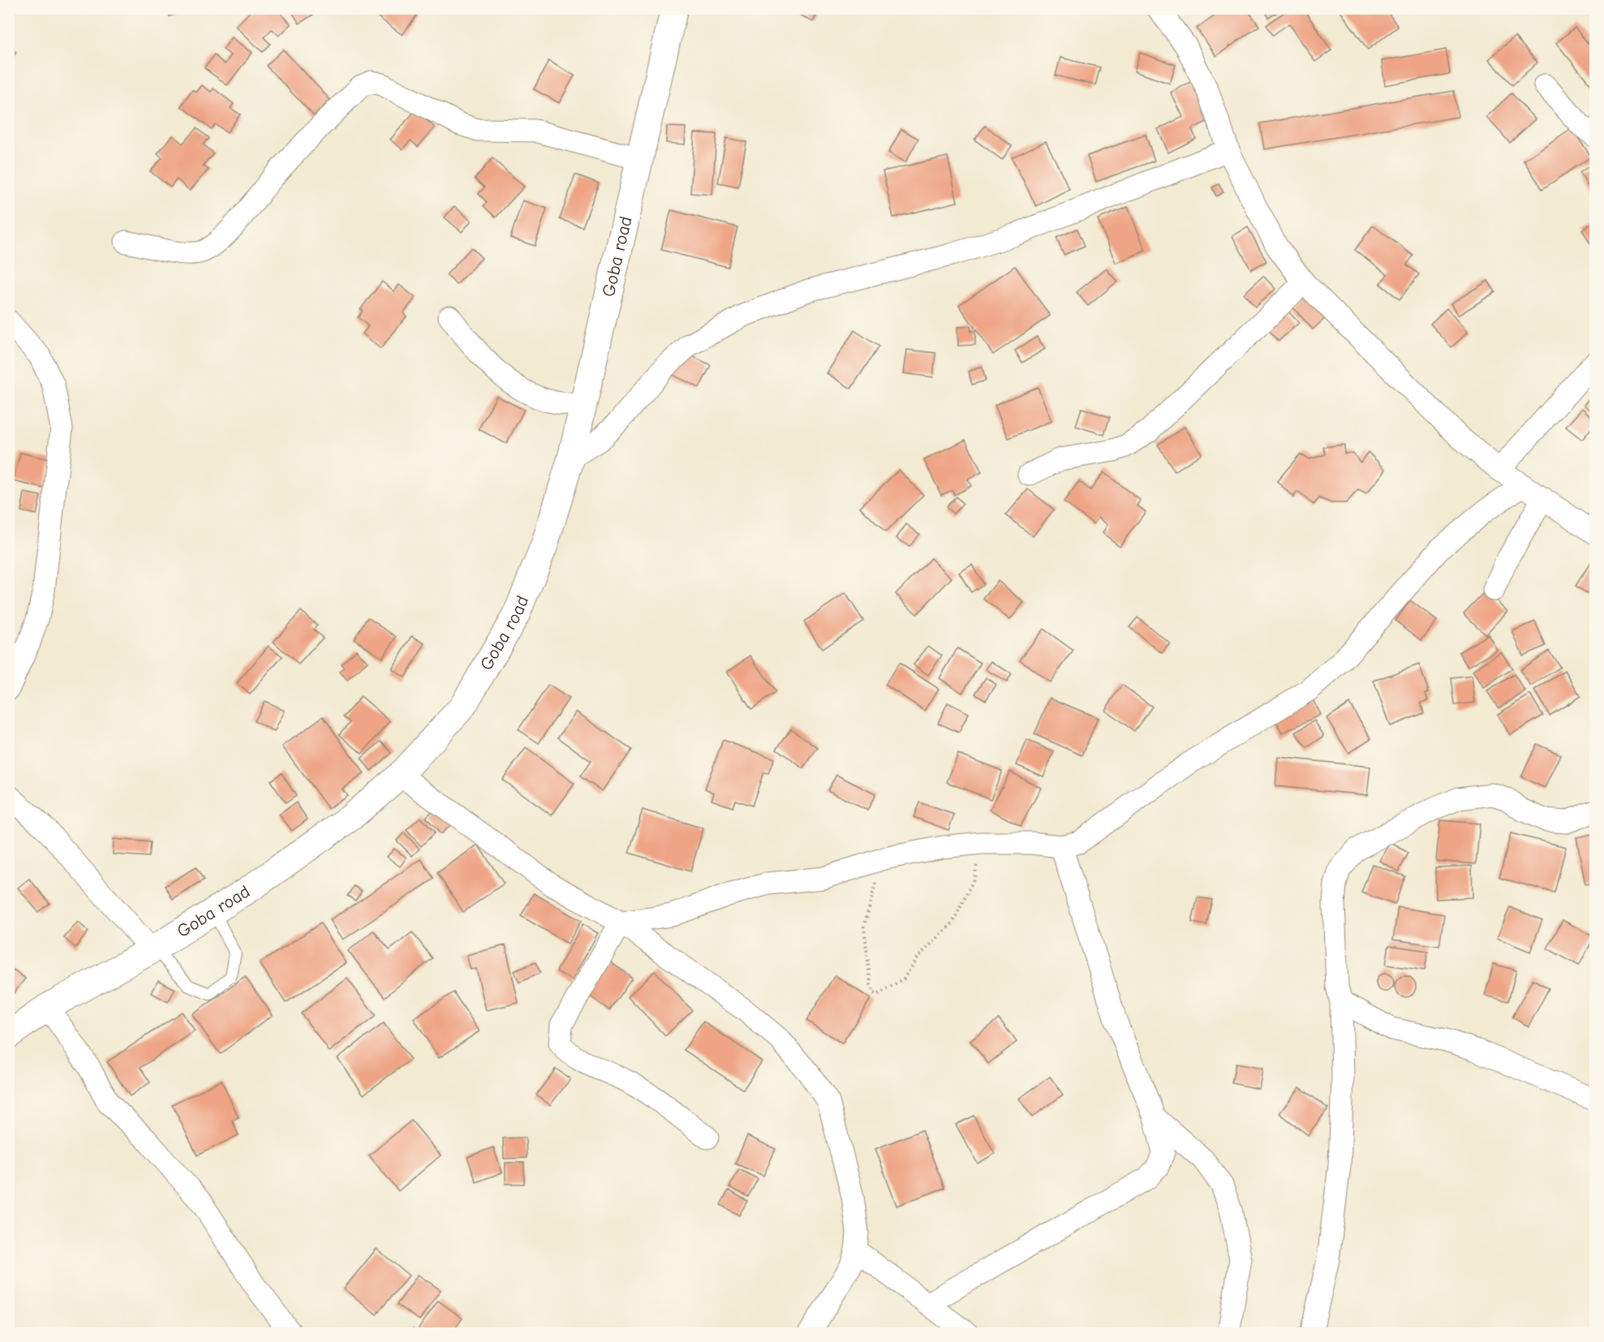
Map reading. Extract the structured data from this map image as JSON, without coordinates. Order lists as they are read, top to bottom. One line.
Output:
{"streets":{"street":["Goba road"]}}
